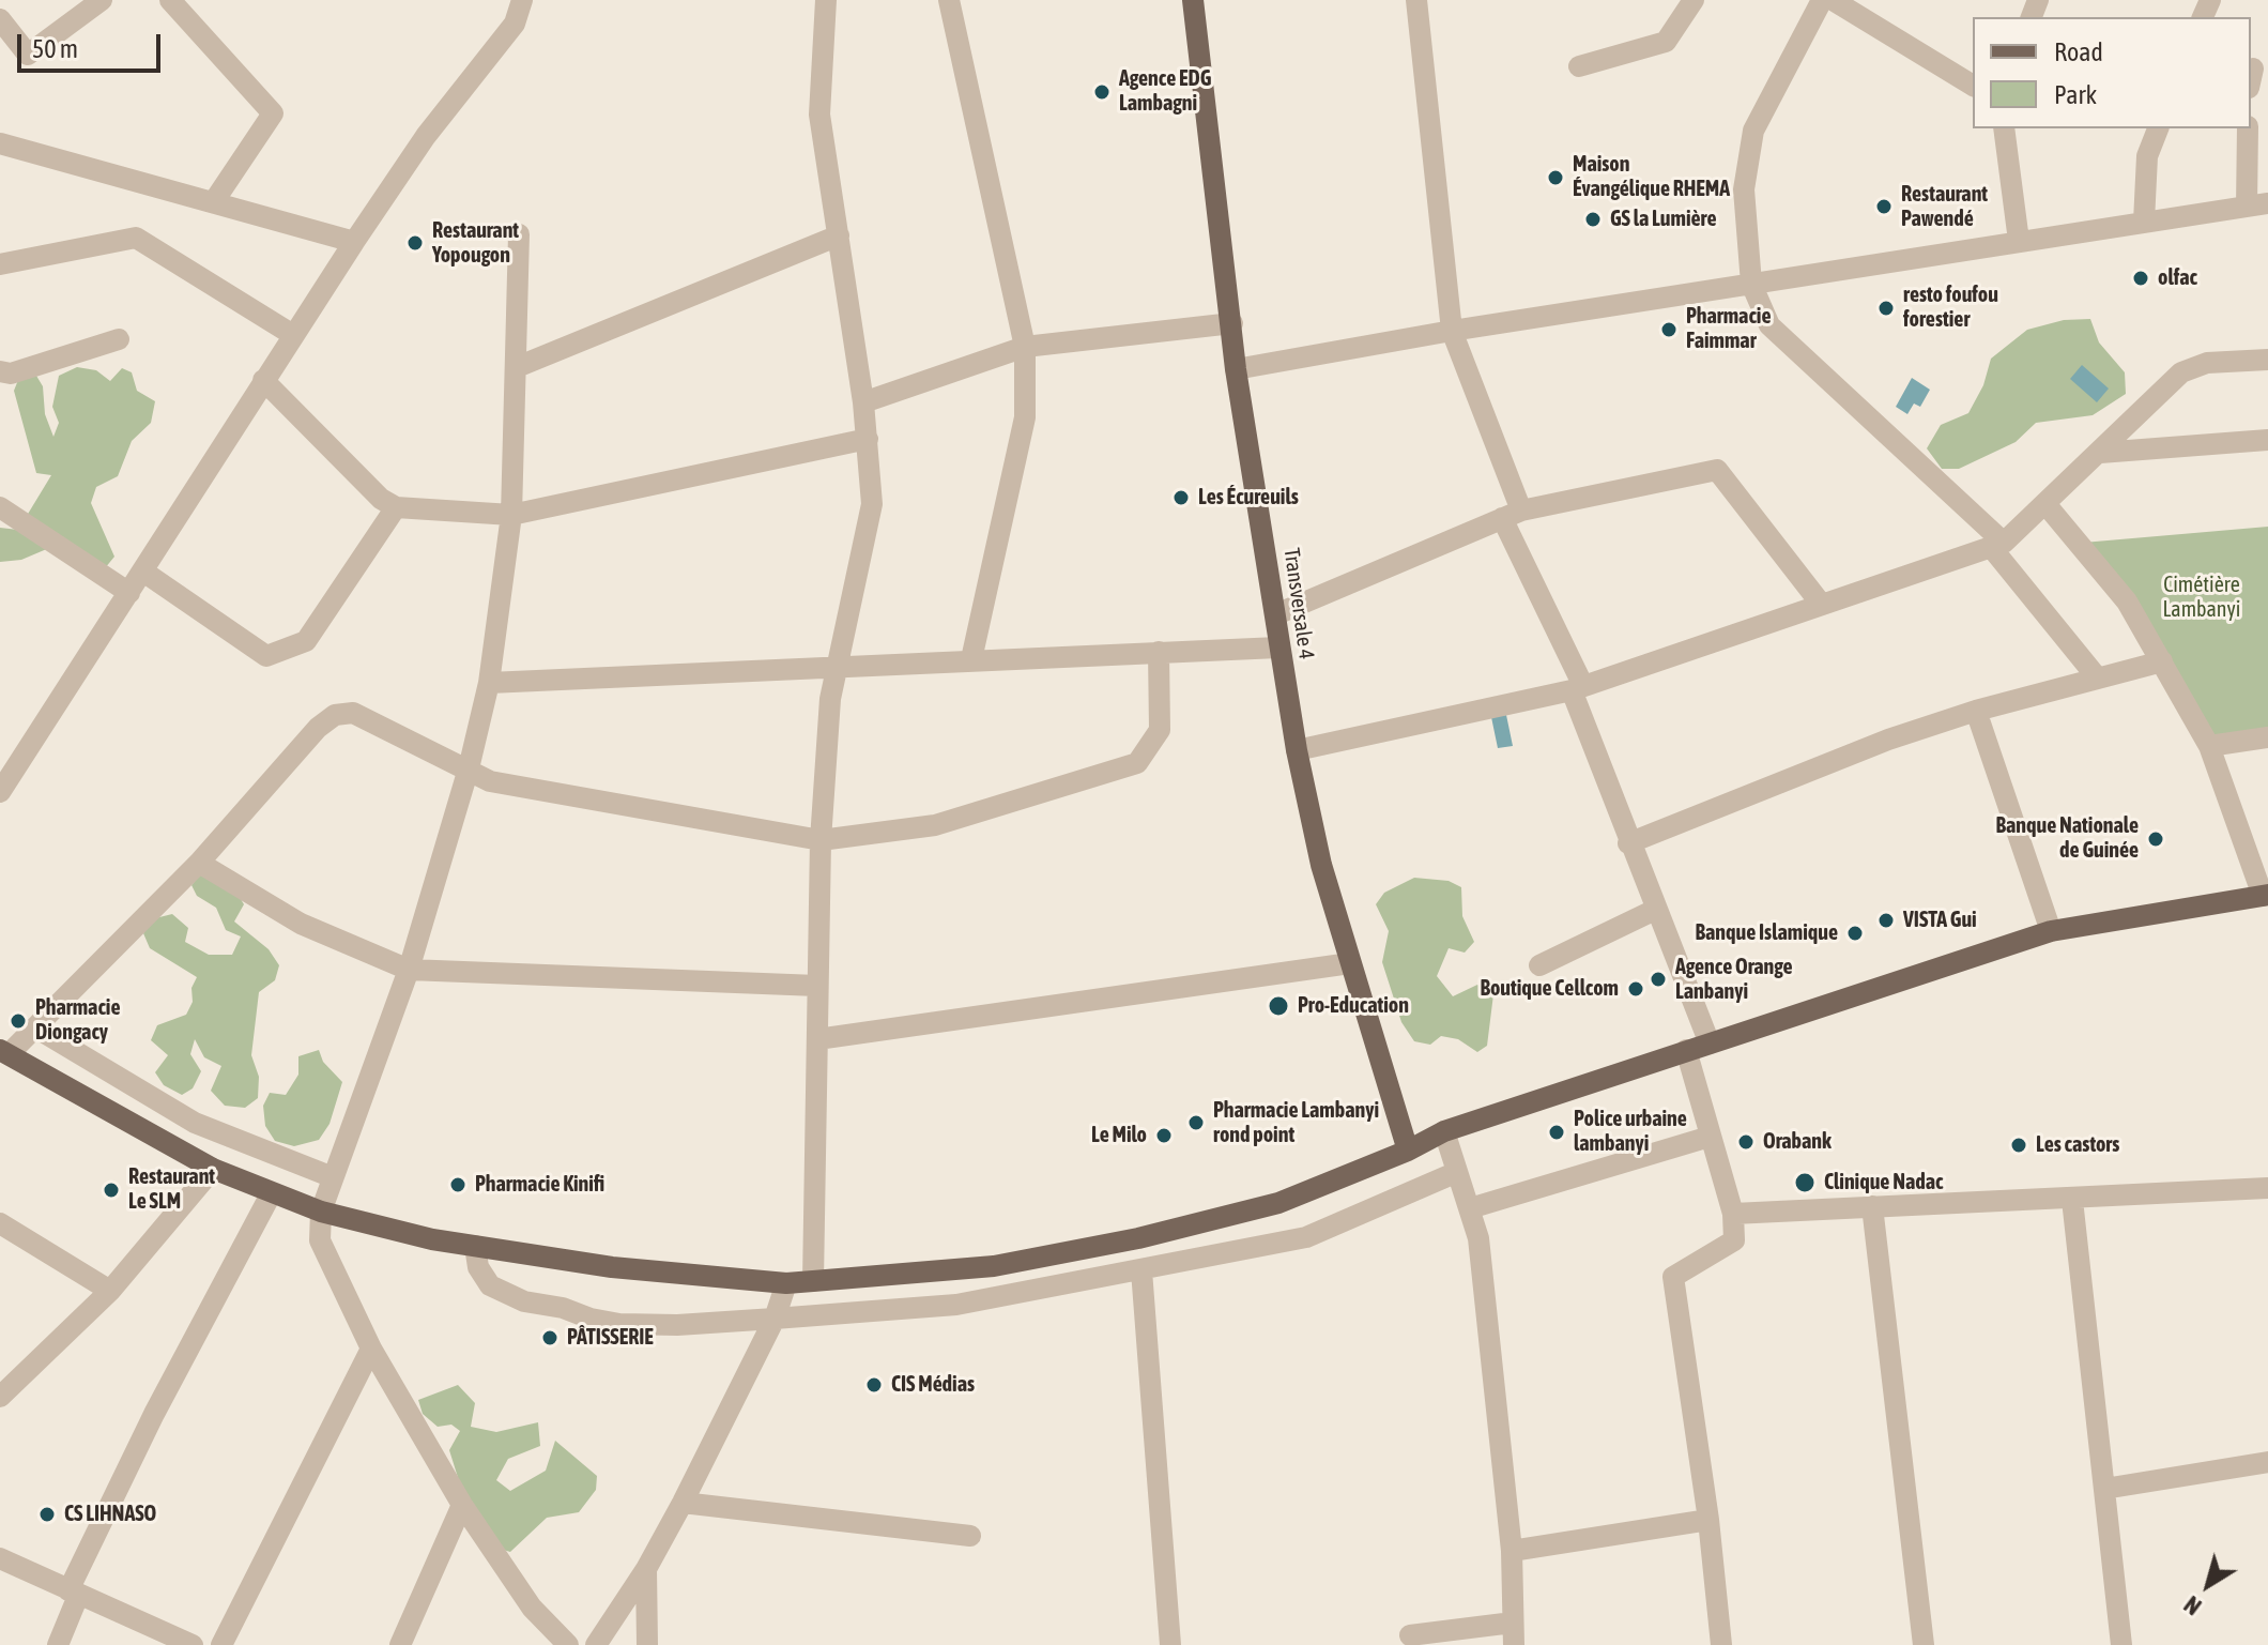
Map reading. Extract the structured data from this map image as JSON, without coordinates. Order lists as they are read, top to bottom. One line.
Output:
{"streets":{"main road":["Transversale 4"]},"parks":["Cimétière Lambanyi"],"places":["Agence EDG Lambagni","Maison Évangélique RHEMA","Restaurant Pawendé","GS la Lumière","Restaurant Yopougon","olfac","resto foufou forestier","Pharmacie Faimmar","Les Écureuils","Banque Nationale de Guinée","VISTA Gui","Banque Islamique","Agence Orange Lanbanyi","Boutique Cellcom","Pro-Education","Pharmacie Diongacy","Pharmacie Lambanyi rond point","Police urbaine lambanyi","Le Milo","Orabank","Les castors","Clinique Nadac","Pharmacie Kinifi","Restaurant Le SLM","PÂTISSERIE","CIS Médias","CS LIHNASO"],"legend":["Road","Park"],"scale_bar":"50 m","north":"bottom left"}
